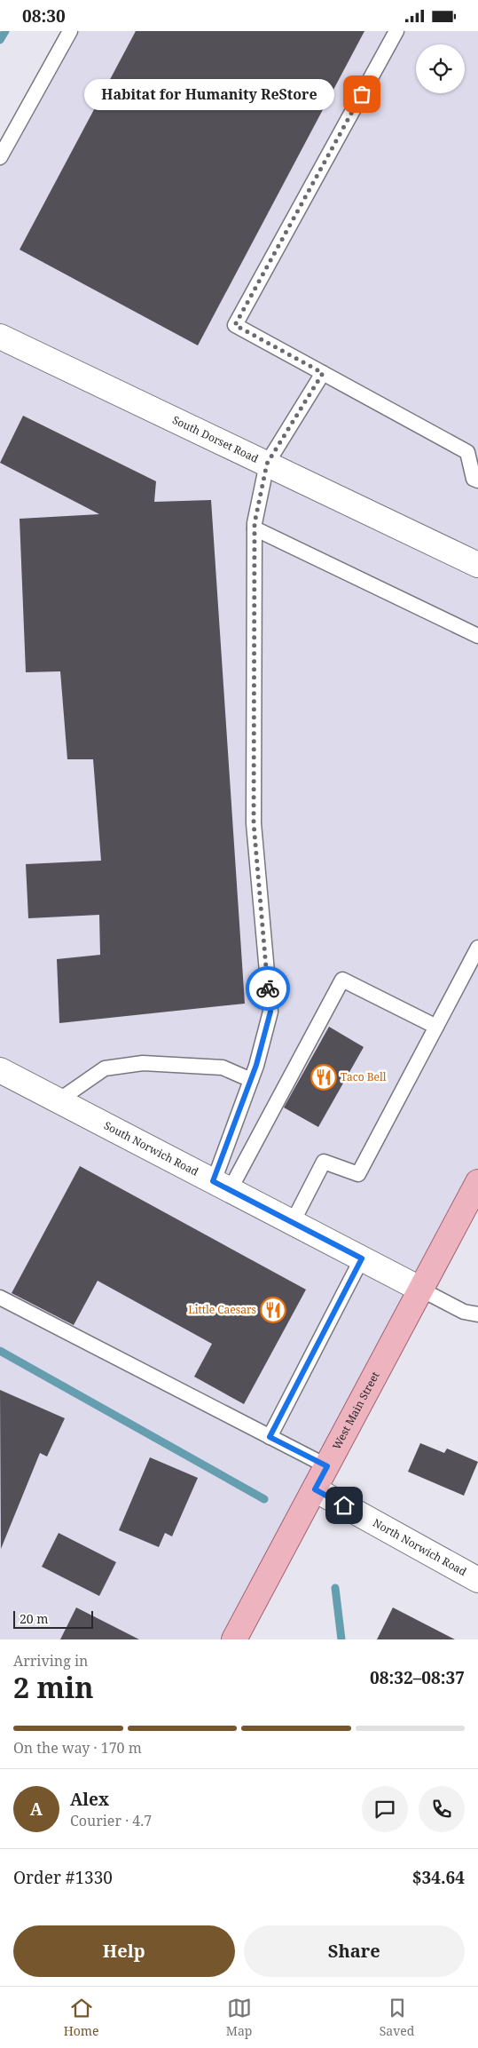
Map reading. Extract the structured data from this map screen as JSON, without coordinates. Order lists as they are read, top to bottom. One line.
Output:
{"streets":{"main road":["West Main Street"],"street":["South Dorset Road","South Norwich Road","North Norwich Road"]},"crossings":[["South Norwich Road","West Main Street"],["West Main Street","North Norwich Road"]],"places":{"other":["Habitat for Humanity ReStore"],"restaurant":["Taco Bell","Little Caesars"]},"scale_bar":"20 m","page":{"status":"08:30","bubble":"Habitat for Humanity ReStore","scale":"20 m","heading":["2 min","Arriving in","08:32–08:37"],"panel":["Alex","Courier · 4.7","Order #1330","$34.64"],"bar":"On the way · 170 m","round":"A","buttons":["Help","Share"],"tabs":["Home","Map","Saved"]}}
